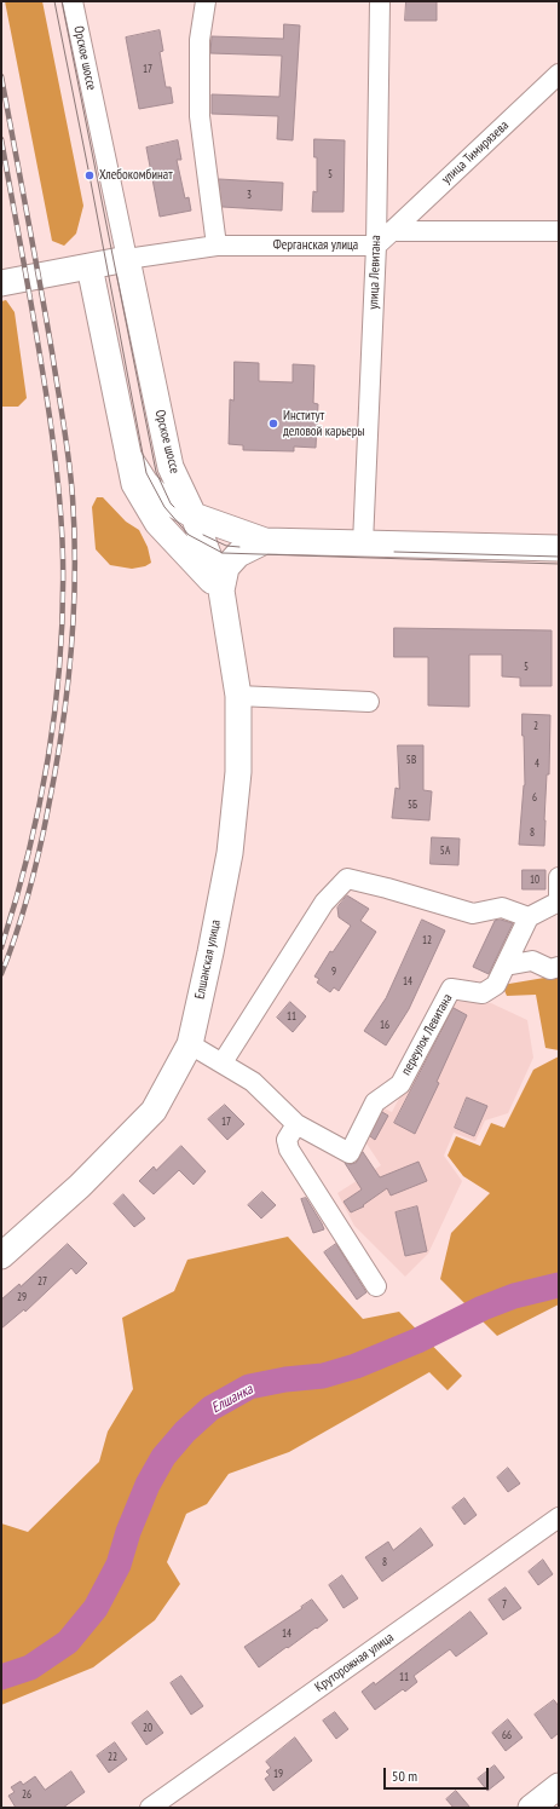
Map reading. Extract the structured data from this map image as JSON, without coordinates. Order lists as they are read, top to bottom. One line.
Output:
{"streets":{"main road":["Орское шоссе","Елшанская улица"],"street":["улица Тимирязева","Ферганская улица","улица Левитана","переулок Левитана","Круторожная улица"]},"crossings":[["Орское шоссе","Ферганская улица"],["Орское шоссе","Елшанская улица"],["улица Тимирязева","Ферганская улица"],["Ферганская улица","улица Левитана"]],"water":["Елшанка"],"places":["Хлебокомбинат","Институт деловой карьеры"],"house_numbers":["17","5","3","5","2","5В","4","6","5Б","8","5А","10","12","9","14","11","16","17","27","29","8","7","14","11","20","66","22","19","26"],"scale_bar":"50 m"}
